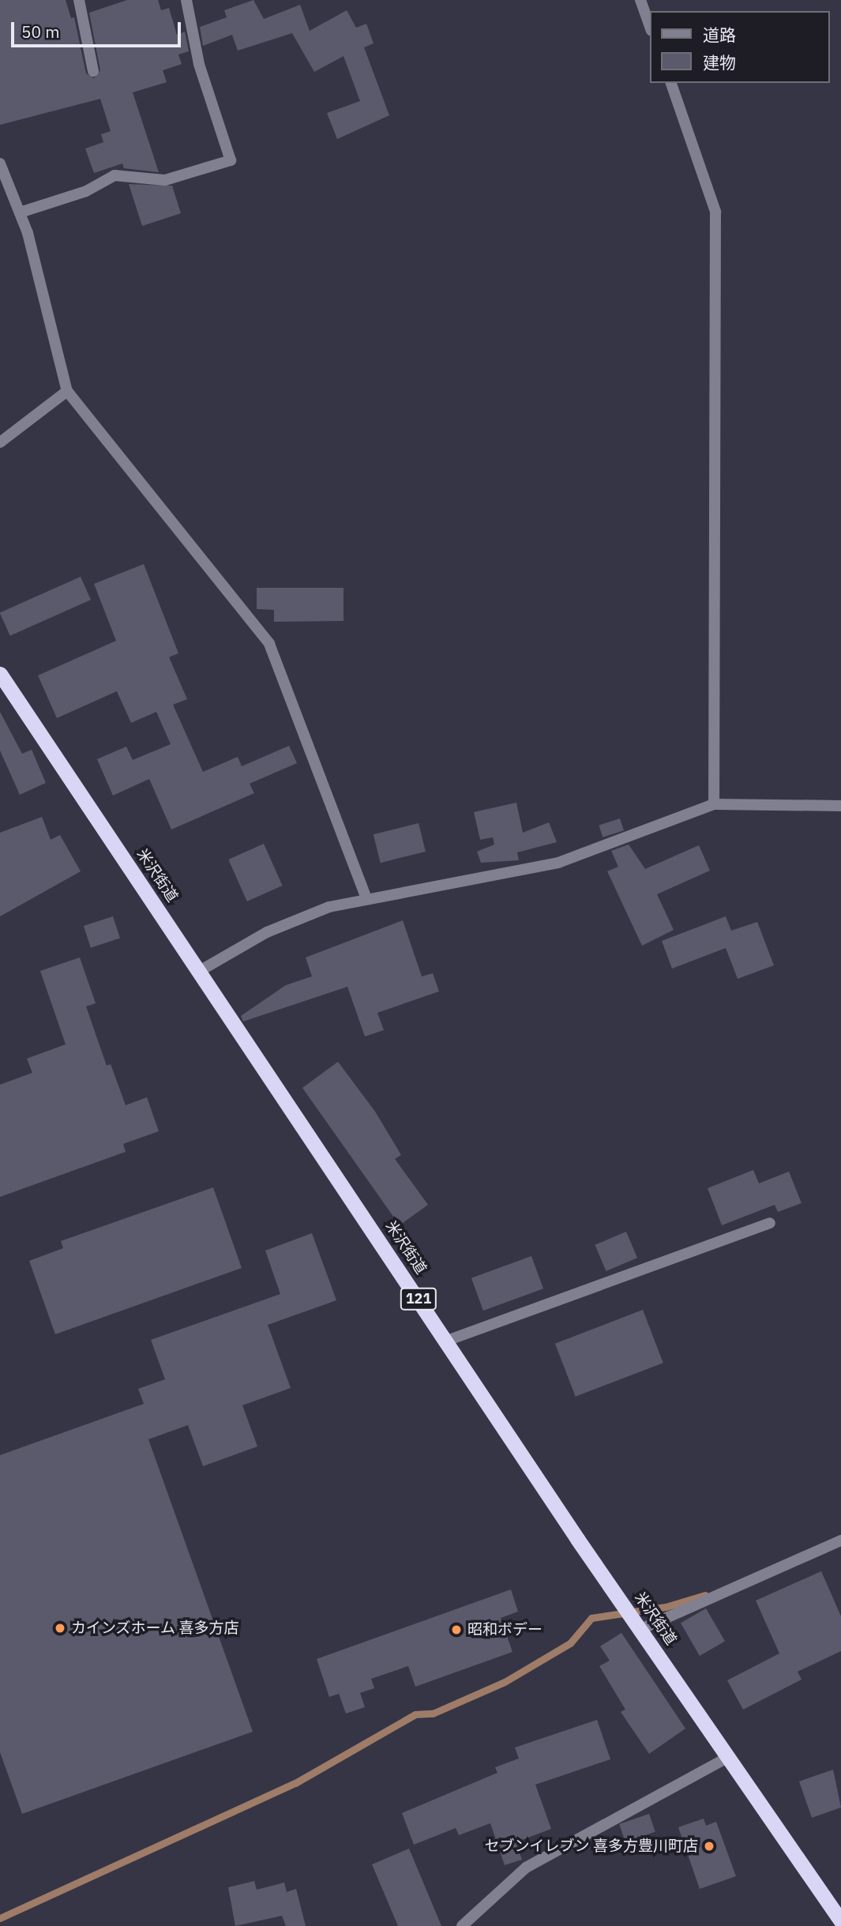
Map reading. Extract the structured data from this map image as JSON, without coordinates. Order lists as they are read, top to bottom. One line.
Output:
{"streets":{"highway":["米沢街道","121"]},"places":["カインズホーム 喜多方店","昭和ボデー","セブンイレブン 喜多方豊川町店"],"legend":["道路","建物"],"scale_bar":"50 m"}
